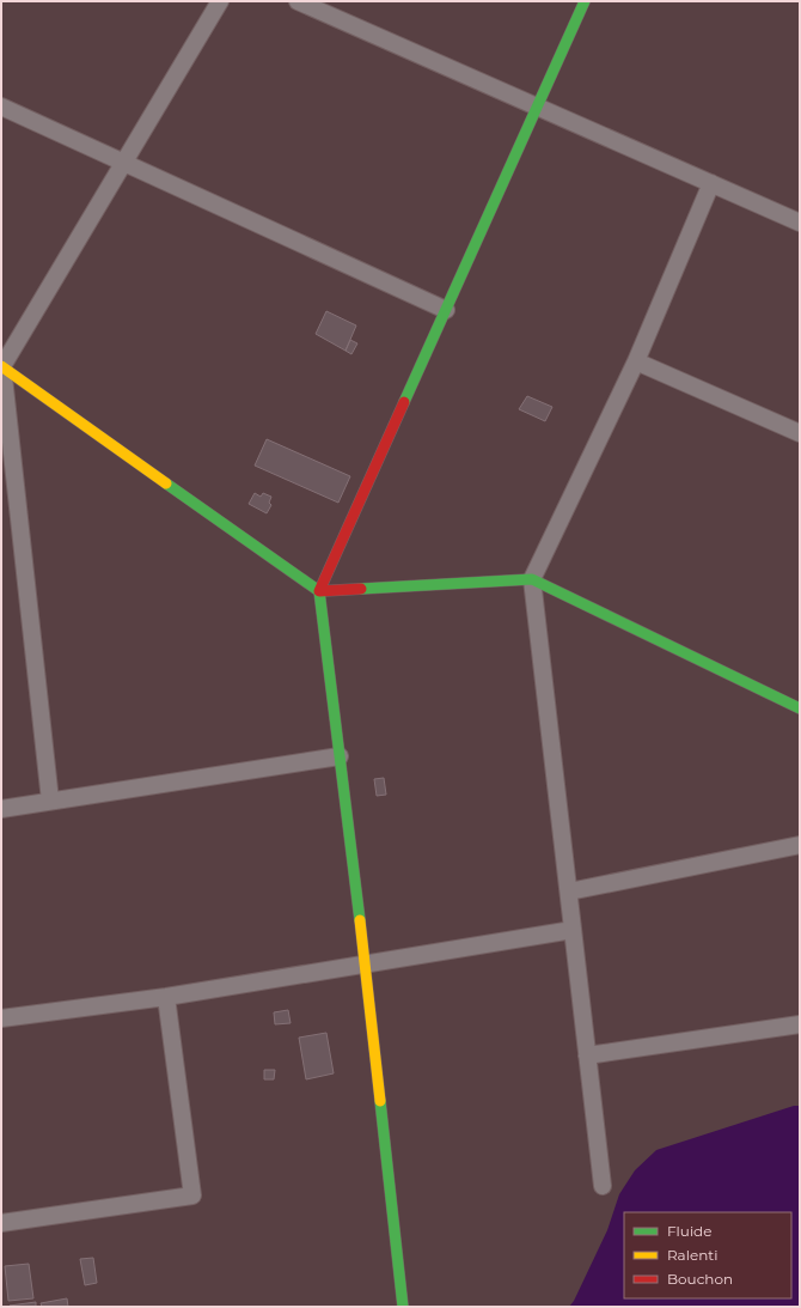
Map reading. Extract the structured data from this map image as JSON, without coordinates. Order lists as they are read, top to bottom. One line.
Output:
{"legend":["Fluide","Ralenti","Bouchon"]}
